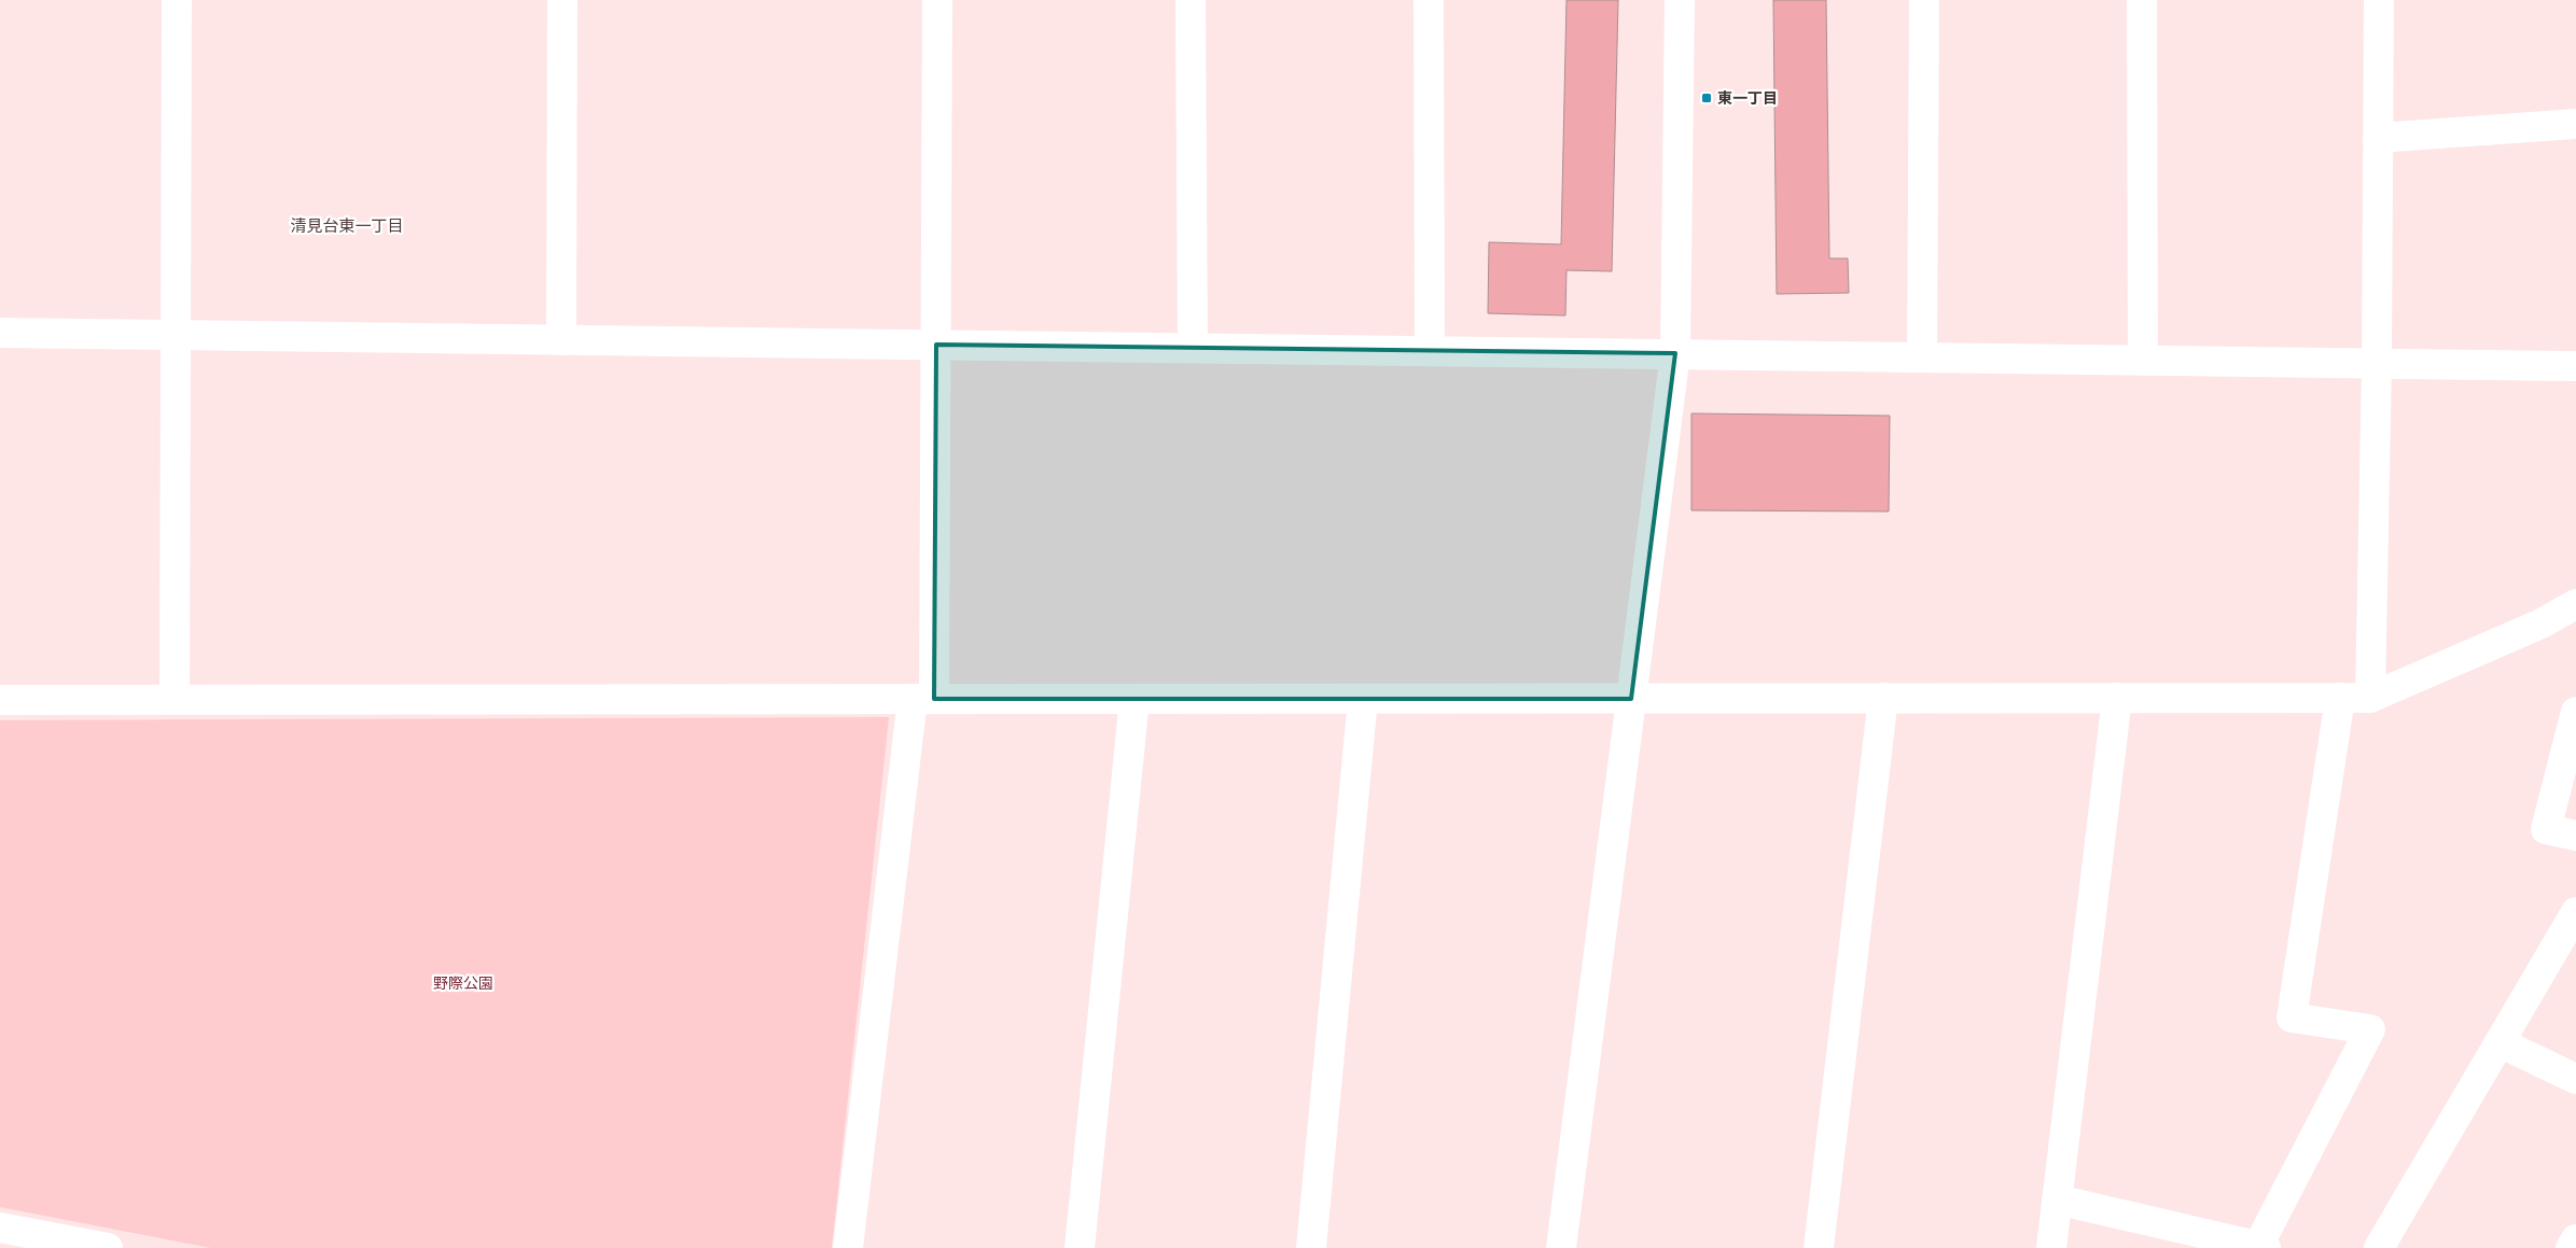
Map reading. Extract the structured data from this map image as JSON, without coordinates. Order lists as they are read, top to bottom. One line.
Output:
{"districts":["清見台東一丁目"],"parks":["野際公園"],"places":{"transit":["東一丁目"]}}
